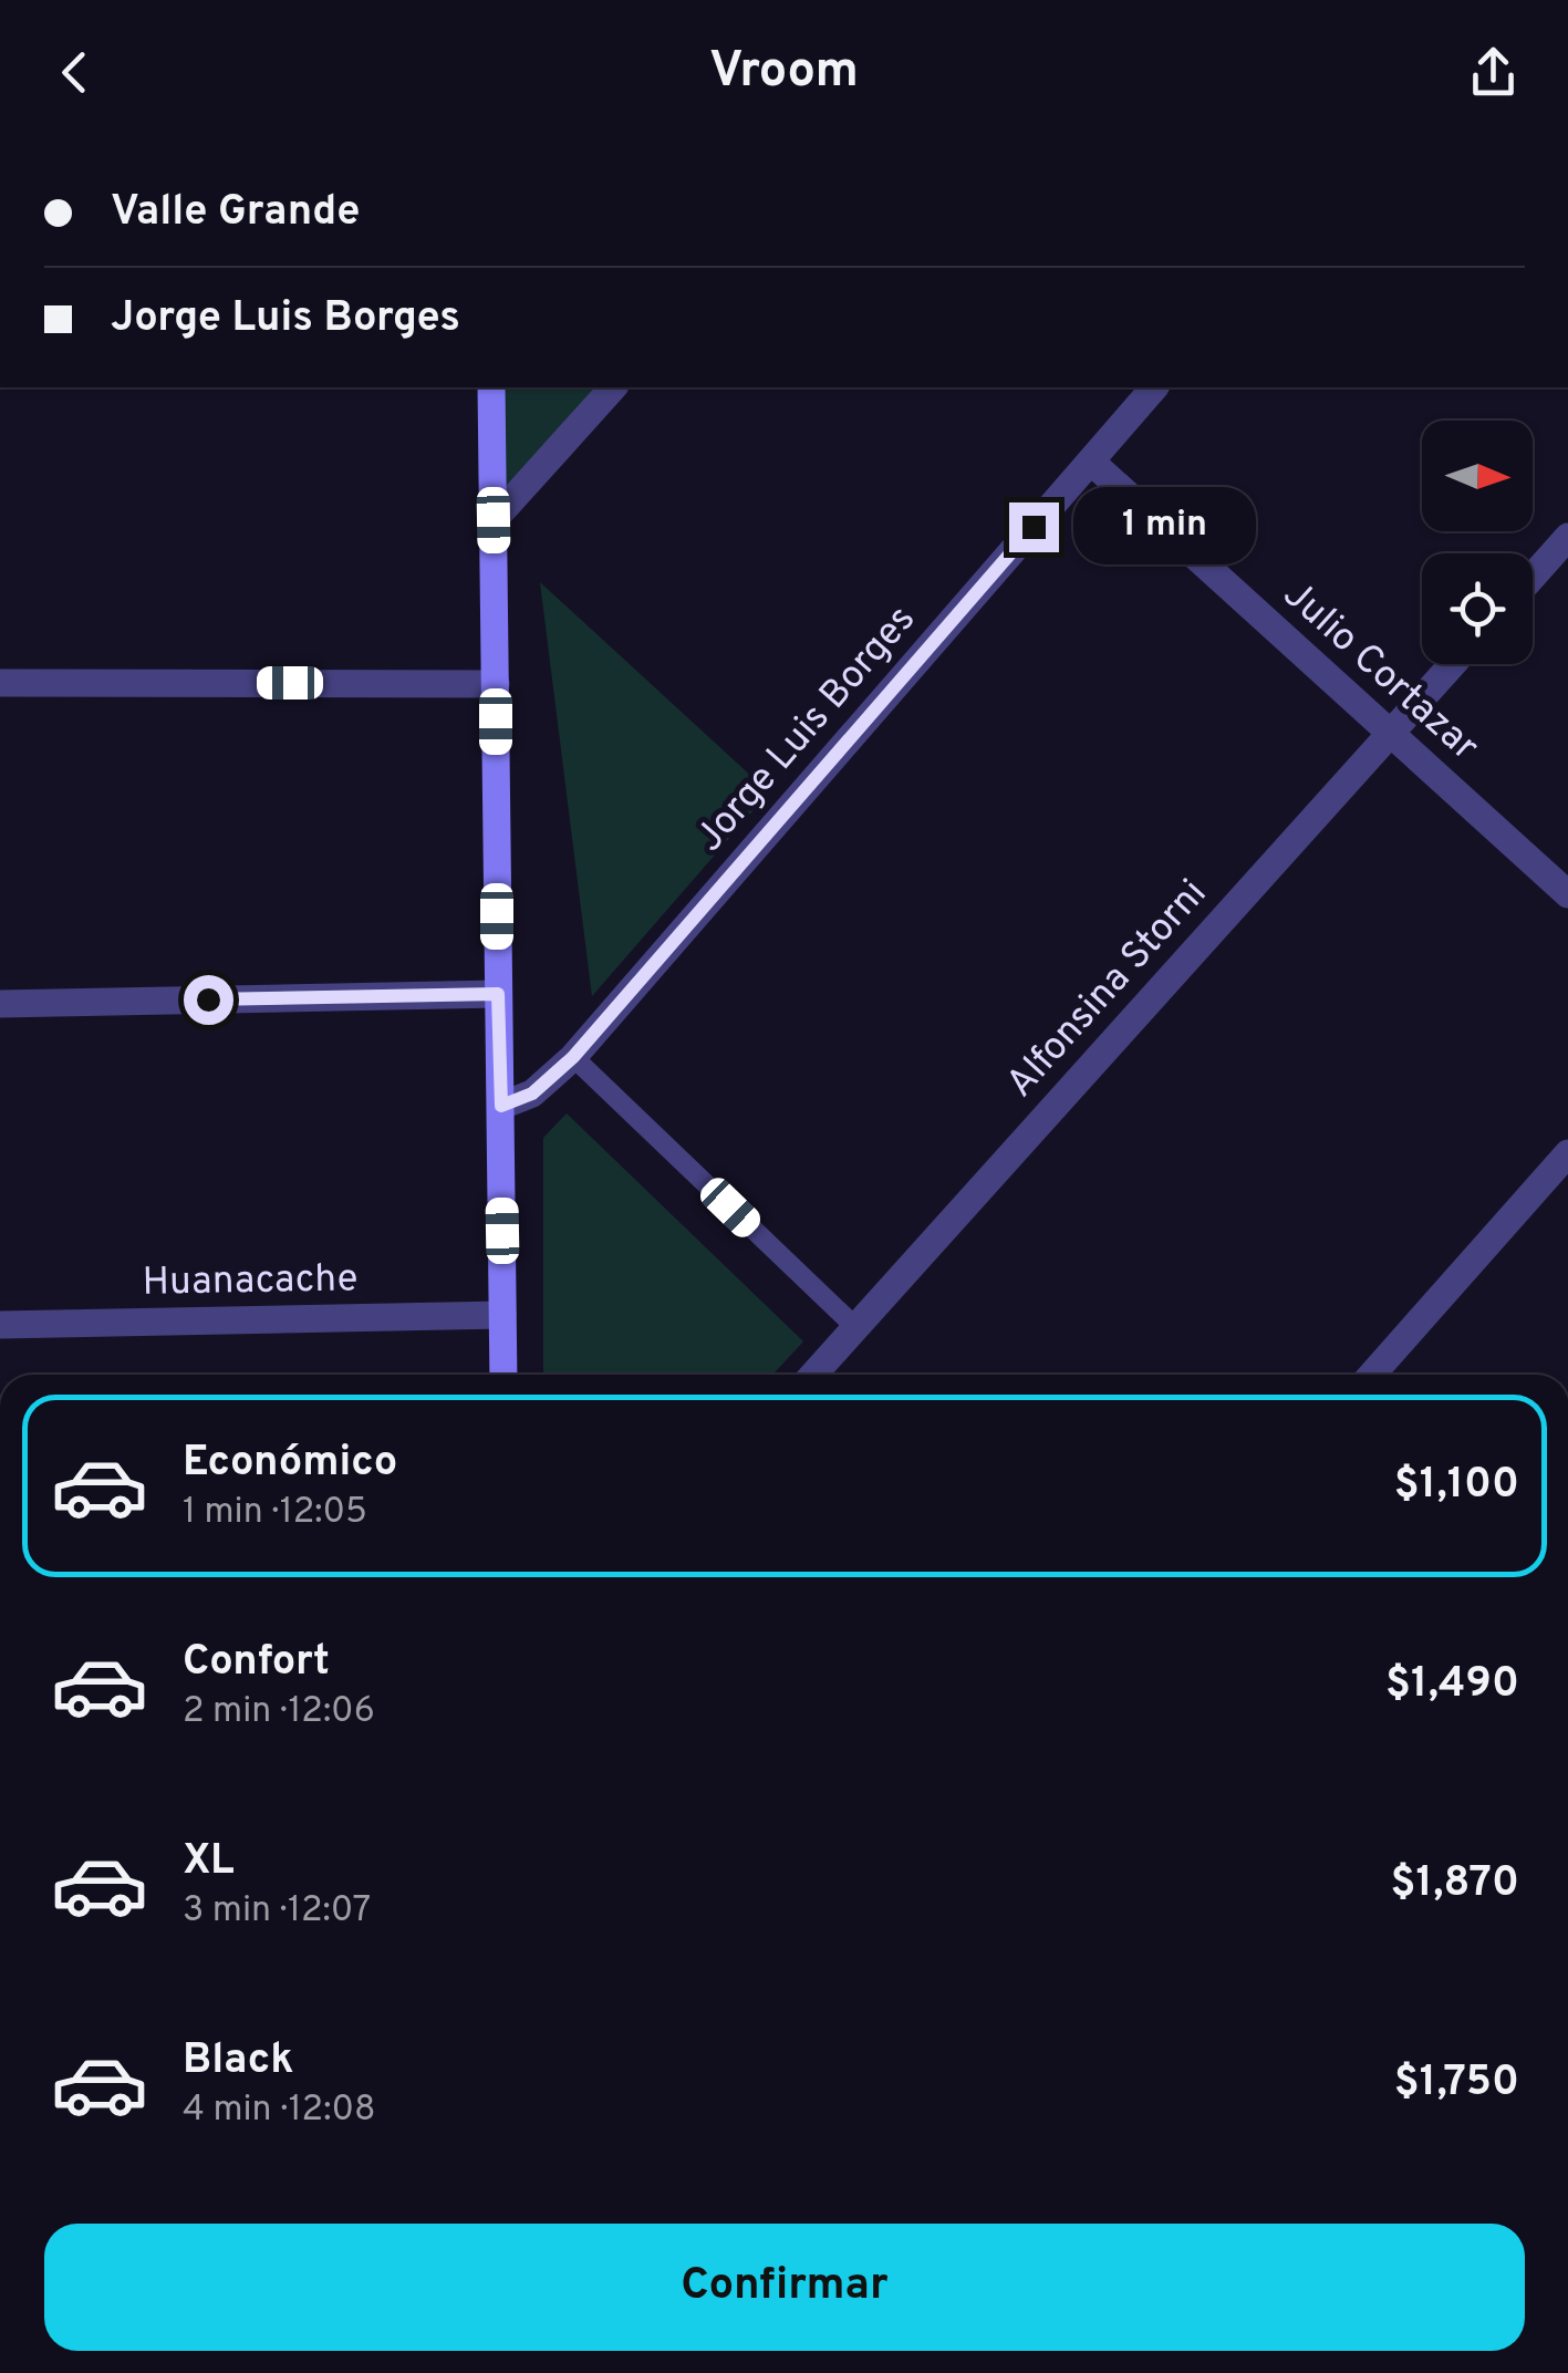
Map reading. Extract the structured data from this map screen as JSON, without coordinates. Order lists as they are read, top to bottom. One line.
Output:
{"streets":{"street":["Julio Cortazar","Jorge Luis Borges","Alfonsina Storni","Huanacache"]},"crossings":[["Julio Cortazar","Jorge Luis Borges"],["Julio Cortazar","Alfonsina Storni"]],"north":"right","page":{"header":"Vroom","banner":["Valle Grande","Jorge Luis Borges"],"bubble":"1 min","list":[{"name":"Económico","note":"1 min · 12:05","value":"$1,100"},{"name":"Confort","note":"2 min · 12:06","value":"$1,490"},{"name":"XL","note":"3 min · 12:07","value":"$1,870"},{"name":"Black","note":"4 min · 12:08","value":"$1,750"}],"buttons":"Confirmar"}}
